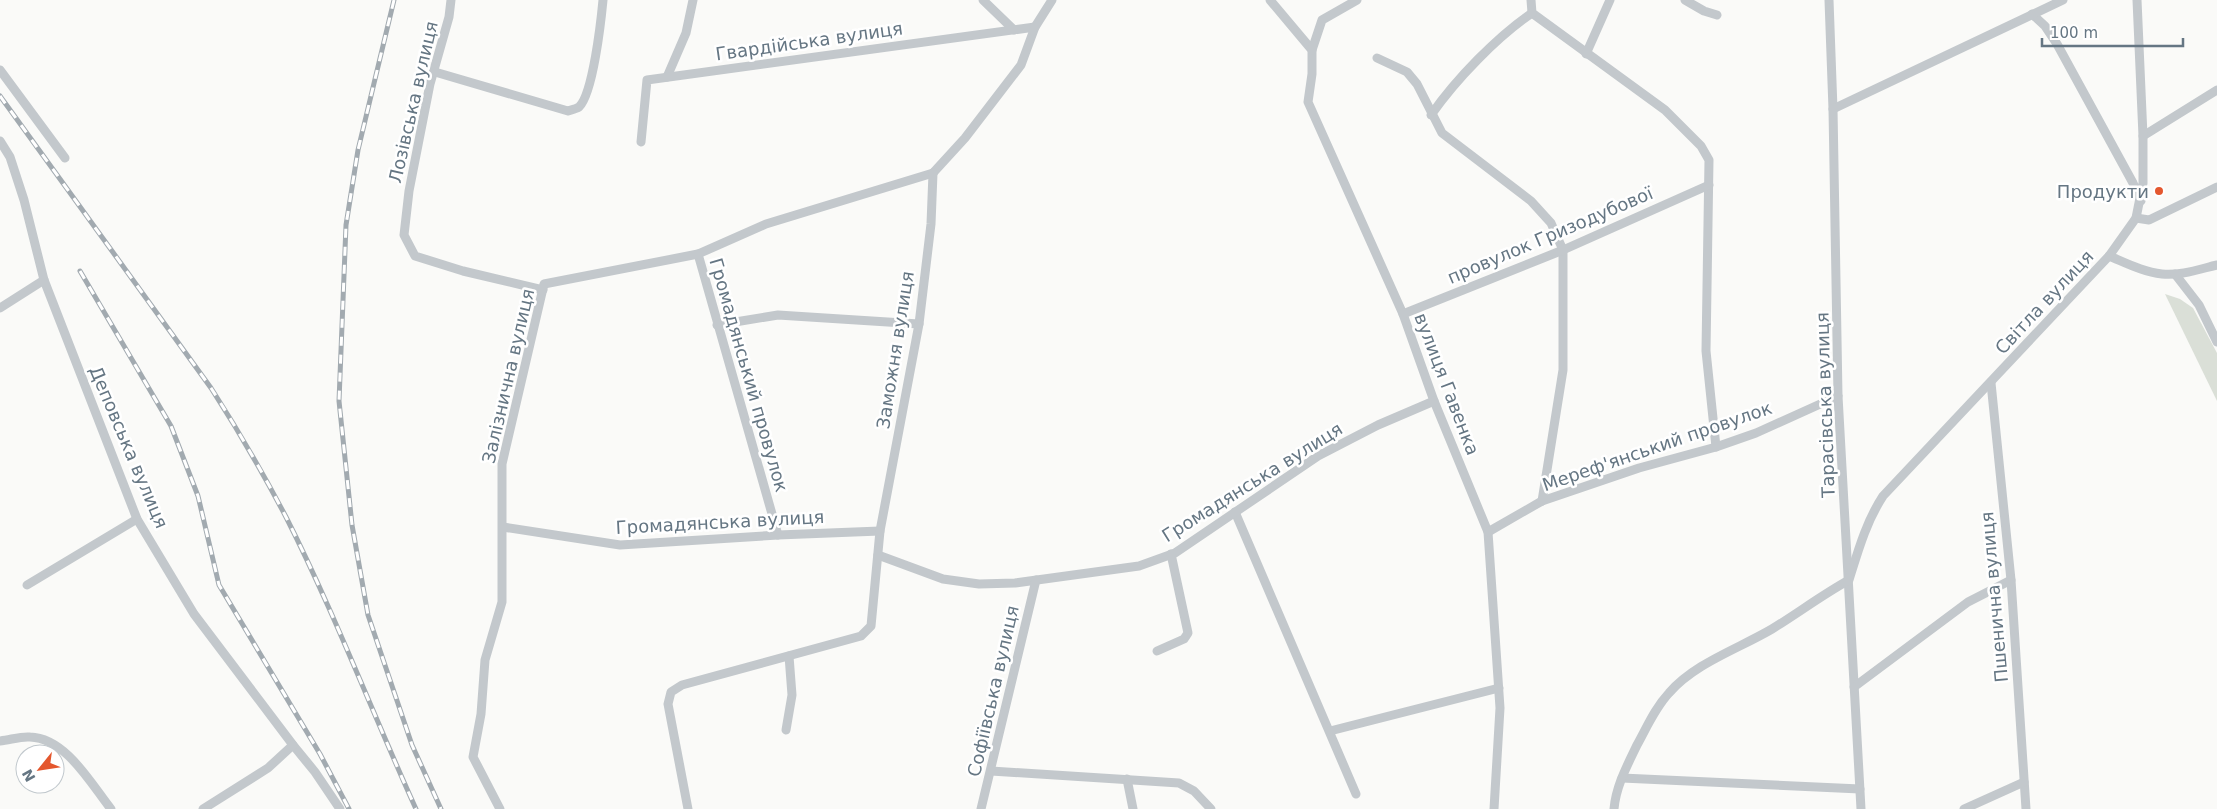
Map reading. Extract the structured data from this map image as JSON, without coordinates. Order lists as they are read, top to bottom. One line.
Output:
{"streets":{"street":["Гвардійська вулиця","Лозівська вулиця","провулок Гризодубової","Світла вулиця","Заможня вулиця","Громадянський провулок","Залізнична вулиця","вулиця Гавенка","Тарасівська вулиця","Мереф'янський провулок","Деповська вулиця","Громадянська вулиця","Пшенична вулиця","Софіївська вулиця"]},"crossings":[["Лозівська вулиця","Залізнична вулиця"],["провулок Гризодубової","вулиця Гавенка"],["Світла вулиця","Тарасівська вулиця"],["Світла вулиця","Пшенична вулиця"],["Заможня вулиця","Залізнична вулиця"],["Заможня вулиця","Громадянська вулиця"],["Громадянський провулок","Залізнична вулиця"],["Громадянський провулок","Громадянська вулиця"],["Залізнична вулиця","Громадянська вулиця"],["вулиця Гавенка","Мереф'янський провулок"],["вулиця Гавенка","Громадянська вулиця"],["Тарасівська вулиця","Мереф'янський провулок"],["Громадянська вулиця","Софіївська вулиця"]],"places":["Продукти"],"scale_bar":"100 m","north":"bottom left"}
